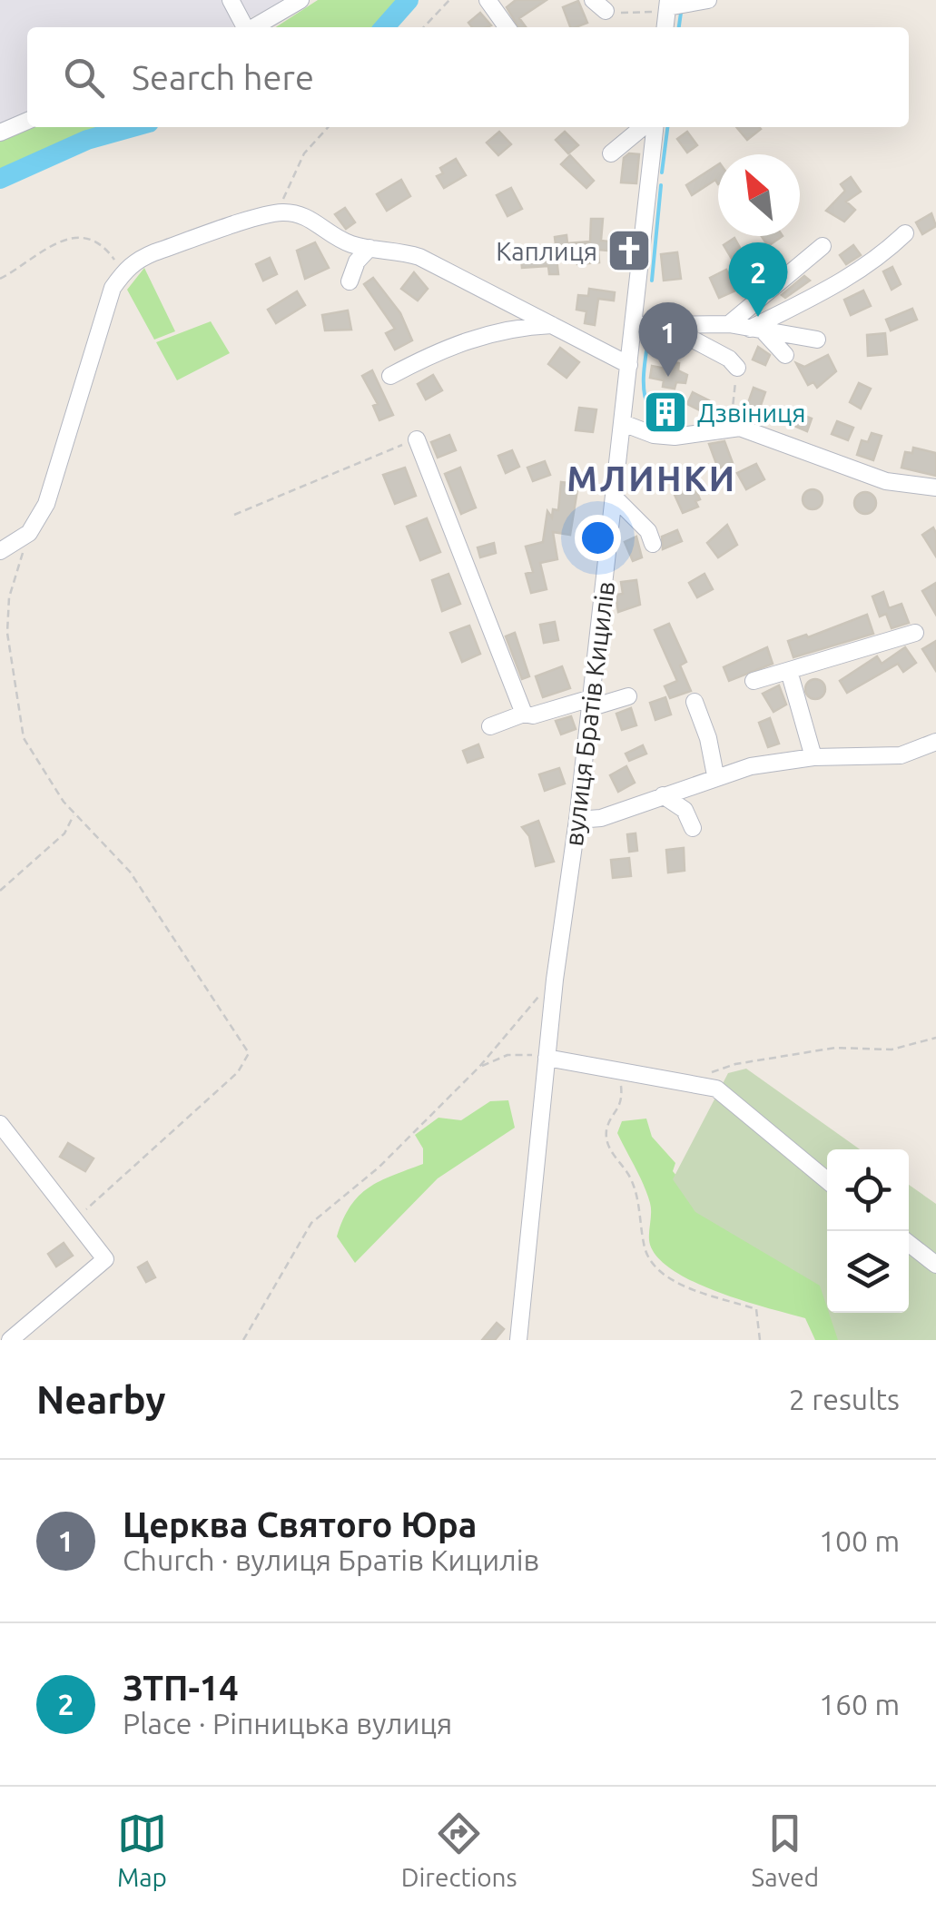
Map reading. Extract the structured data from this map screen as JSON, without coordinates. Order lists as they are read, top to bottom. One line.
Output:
{"streets":{"street":["вулиця Братів Кицилів"]},"districts":["МЛИНКИ"],"places":{"church":["Каплиця"],"building":["Дзвіниця"]},"north":"top left","page":{"search":"Search here","pins":["2","1"],"heading":["Nearby","2 results"],"list":[{"mark":"1","name":"Церква Святого Юра","note":"Church · вулиця Братів Кицилів","value":"100 m"},{"mark":"2","name":"ЗТП-14","note":"Place · Ріпницька вулиця","value":"160 m"}],"nav":["Map","Directions","Saved"]}}
